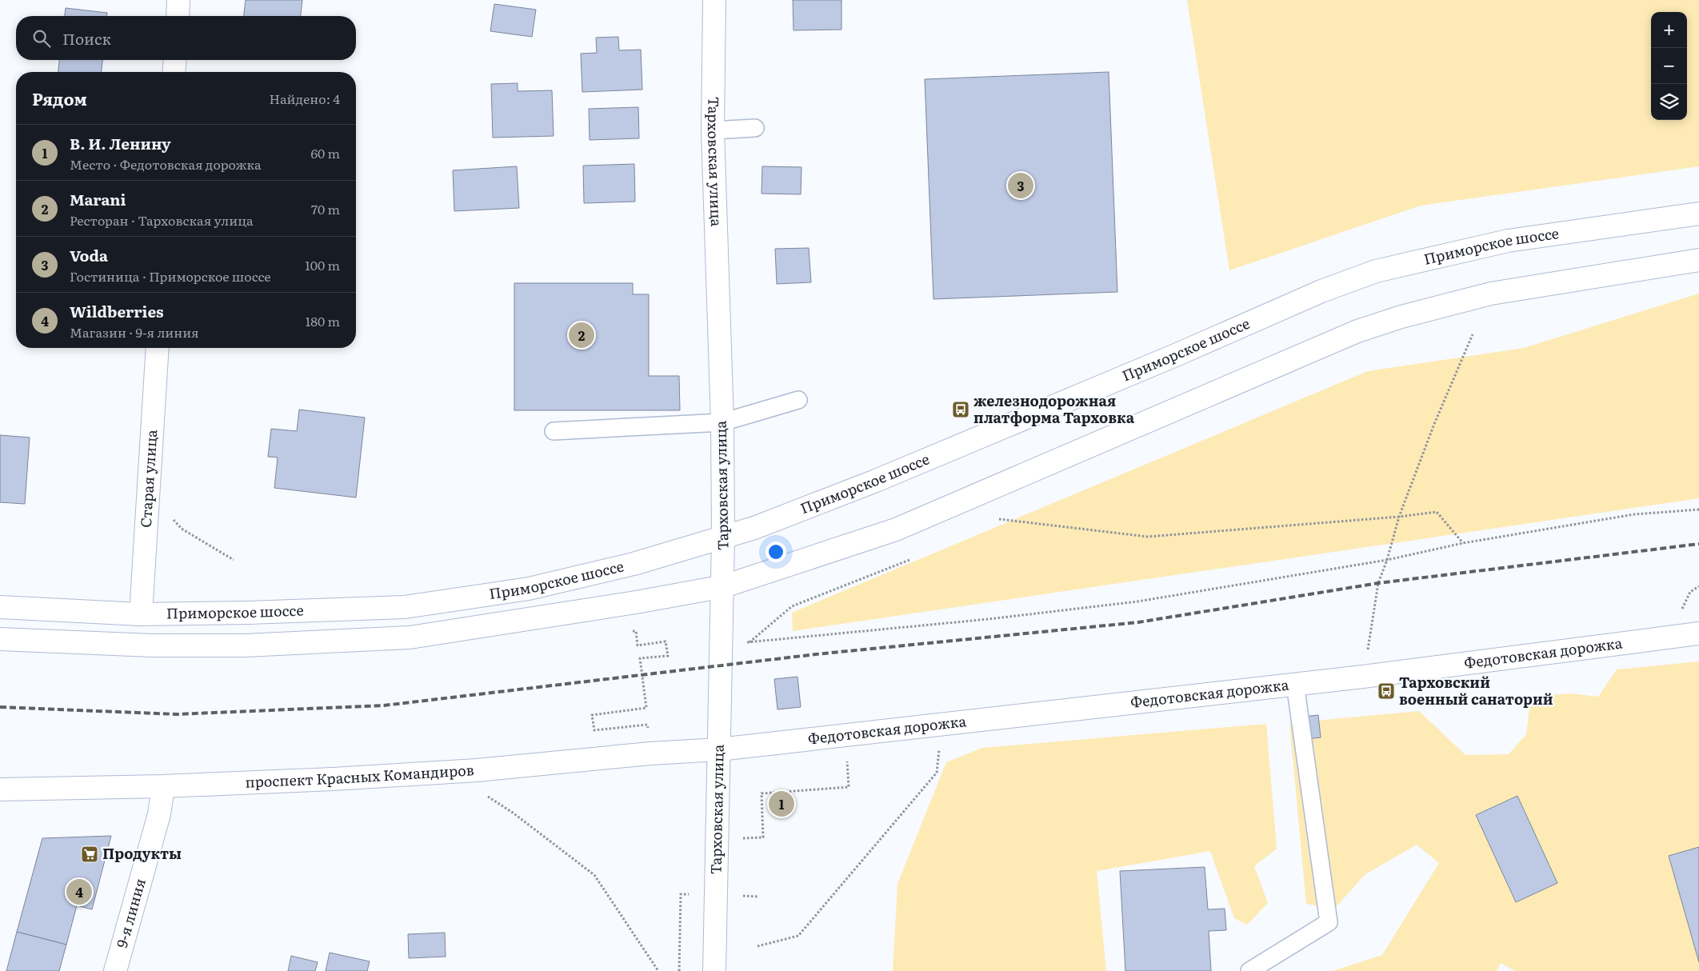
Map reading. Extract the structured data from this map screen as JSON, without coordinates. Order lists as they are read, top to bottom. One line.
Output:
{"streets":{"main road":["Тарховская улица","Приморское шоссе","Старая улица","Федотовская дорожка","проспект Красных Командиров","9-я линия"]},"crossings":[["Тарховская улица","Приморское шоссе"],["Тарховская улица","Федотовская дорожка"],["Тарховская улица","проспект Красных Командиров"],["Приморское шоссе","Старая улица"],["Федотовская дорожка","проспект Красных Командиров"],["проспект Красных Командиров","9-я линия"]],"places":{"bus stop":["железнодорожная платформа Тарховка","Тарховский военный санаторий"],"supermarket":["Продукты"]},"page":{"map_buttons":["+","−"],"search":"Поиск","heading":["Рядом","Найдено: 4"],"list":[{"mark":"1","name":"В. И. Ленину","note":"Место · Федотовская дорожка","value":"60 m"},{"mark":"2","name":"Marani","note":"Ресторан · Тарховская улица","value":"70 m"},{"mark":"3","name":"Voda","note":"Гостиница · Приморское шоссе","value":"100 m"},{"mark":"4","name":"Wildberries","note":"Магазин · 9-я линия","value":"180 m"}],"pins":["3","2","1","4"]}}
